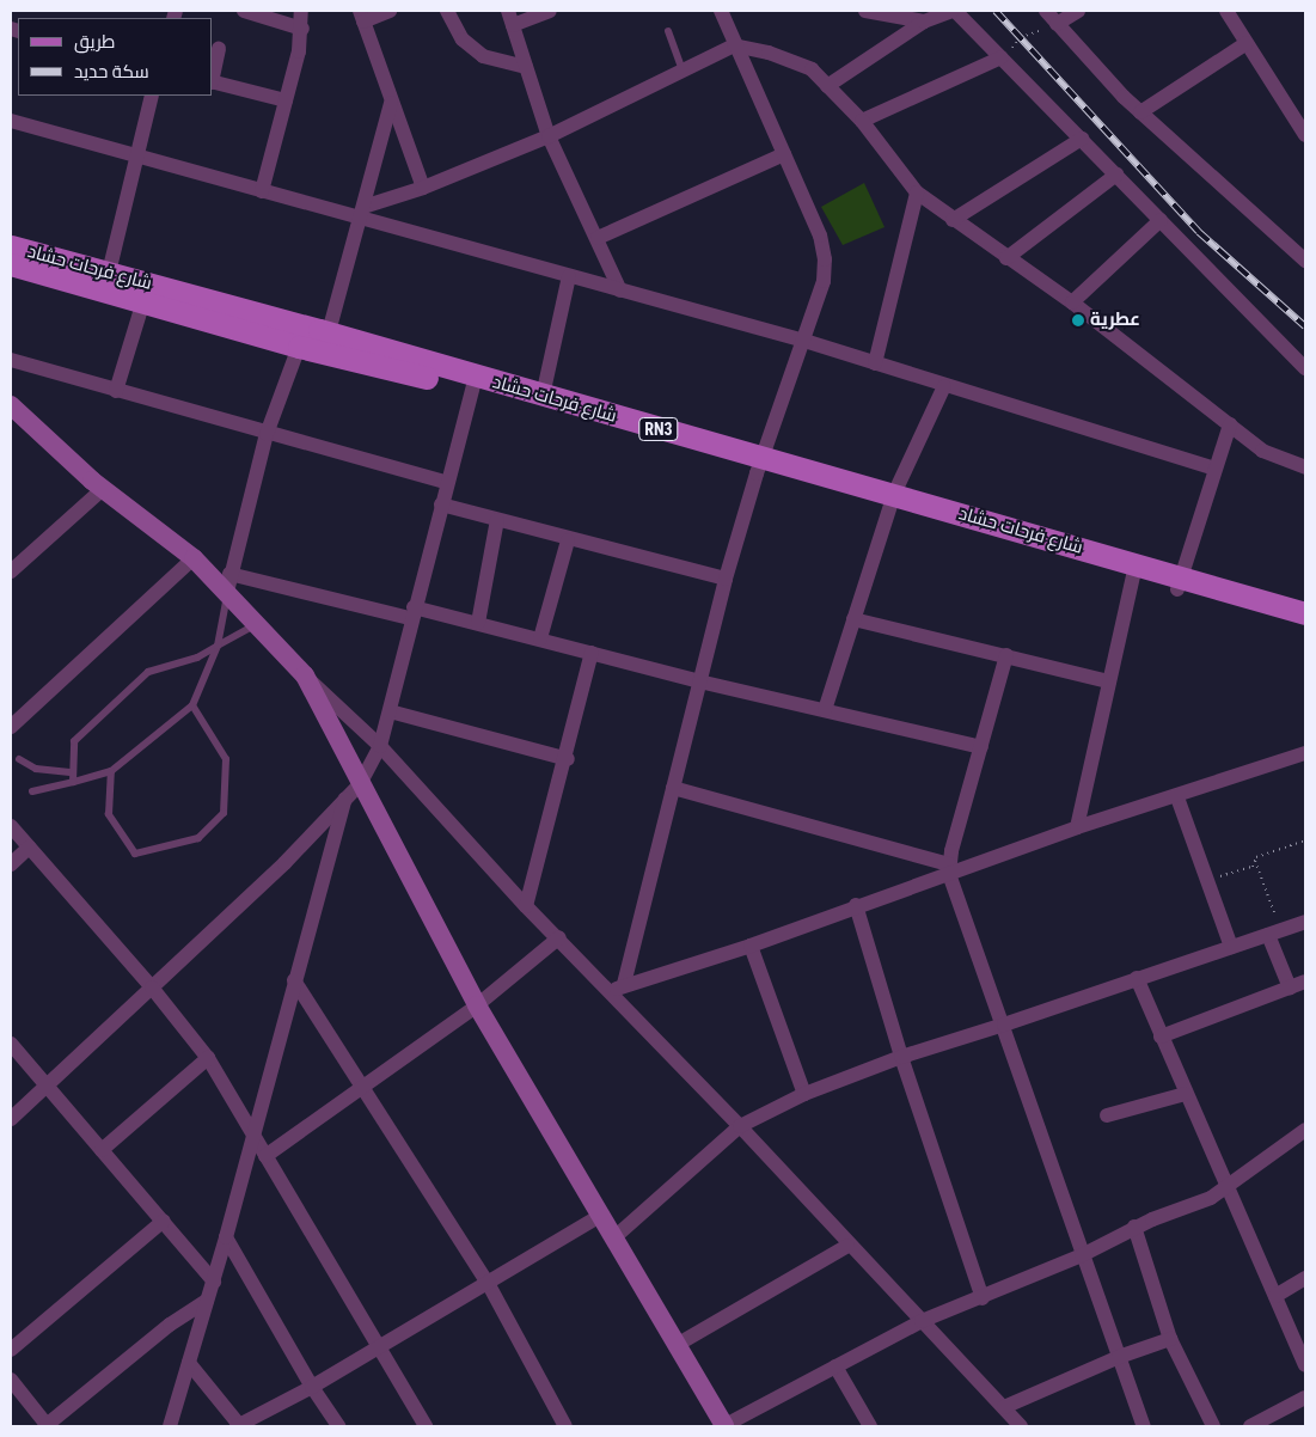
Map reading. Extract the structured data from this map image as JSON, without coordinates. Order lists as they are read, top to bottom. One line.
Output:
{"streets":{"main road":["شارع فرحات حشاد","RN3"]},"places":["عطرية"],"legend":["طريق","سكة حديد"]}
